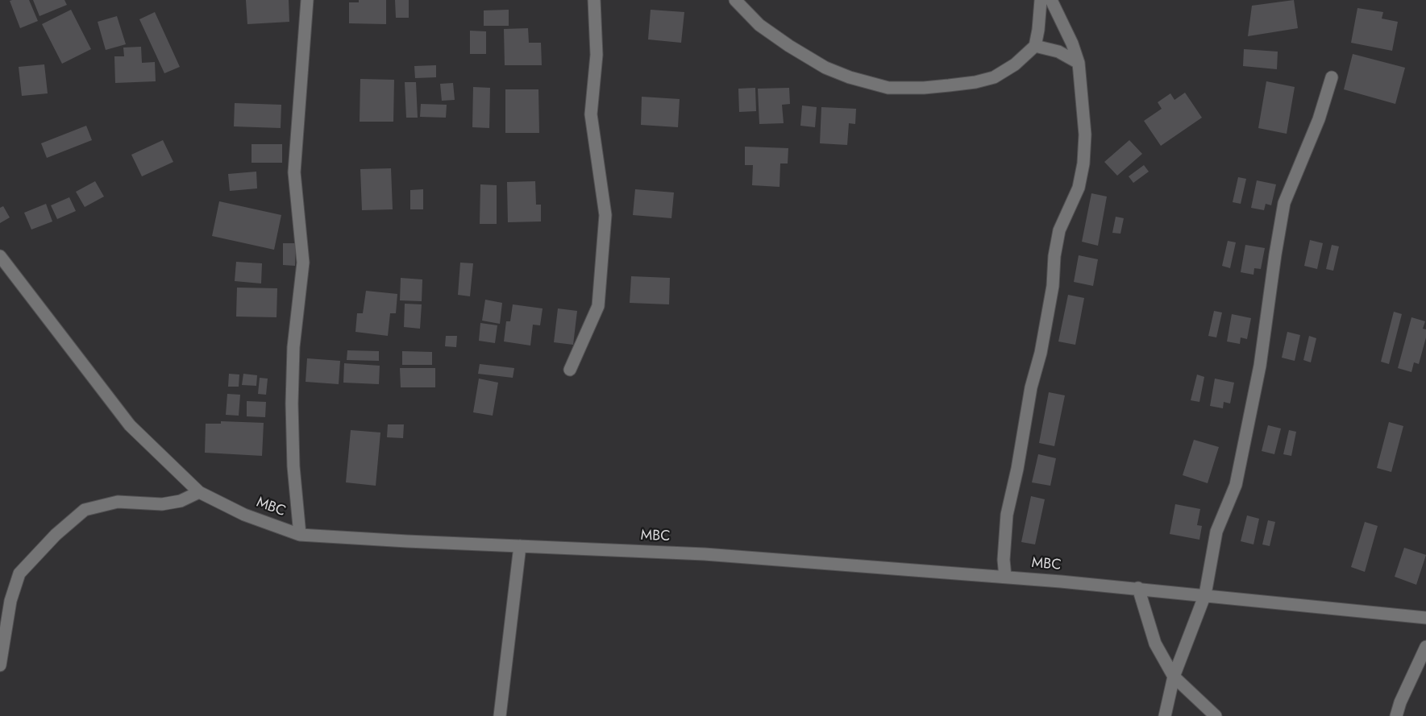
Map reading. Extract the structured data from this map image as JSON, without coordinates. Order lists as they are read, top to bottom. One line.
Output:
{"streets":{"street":["MBC"]}}
